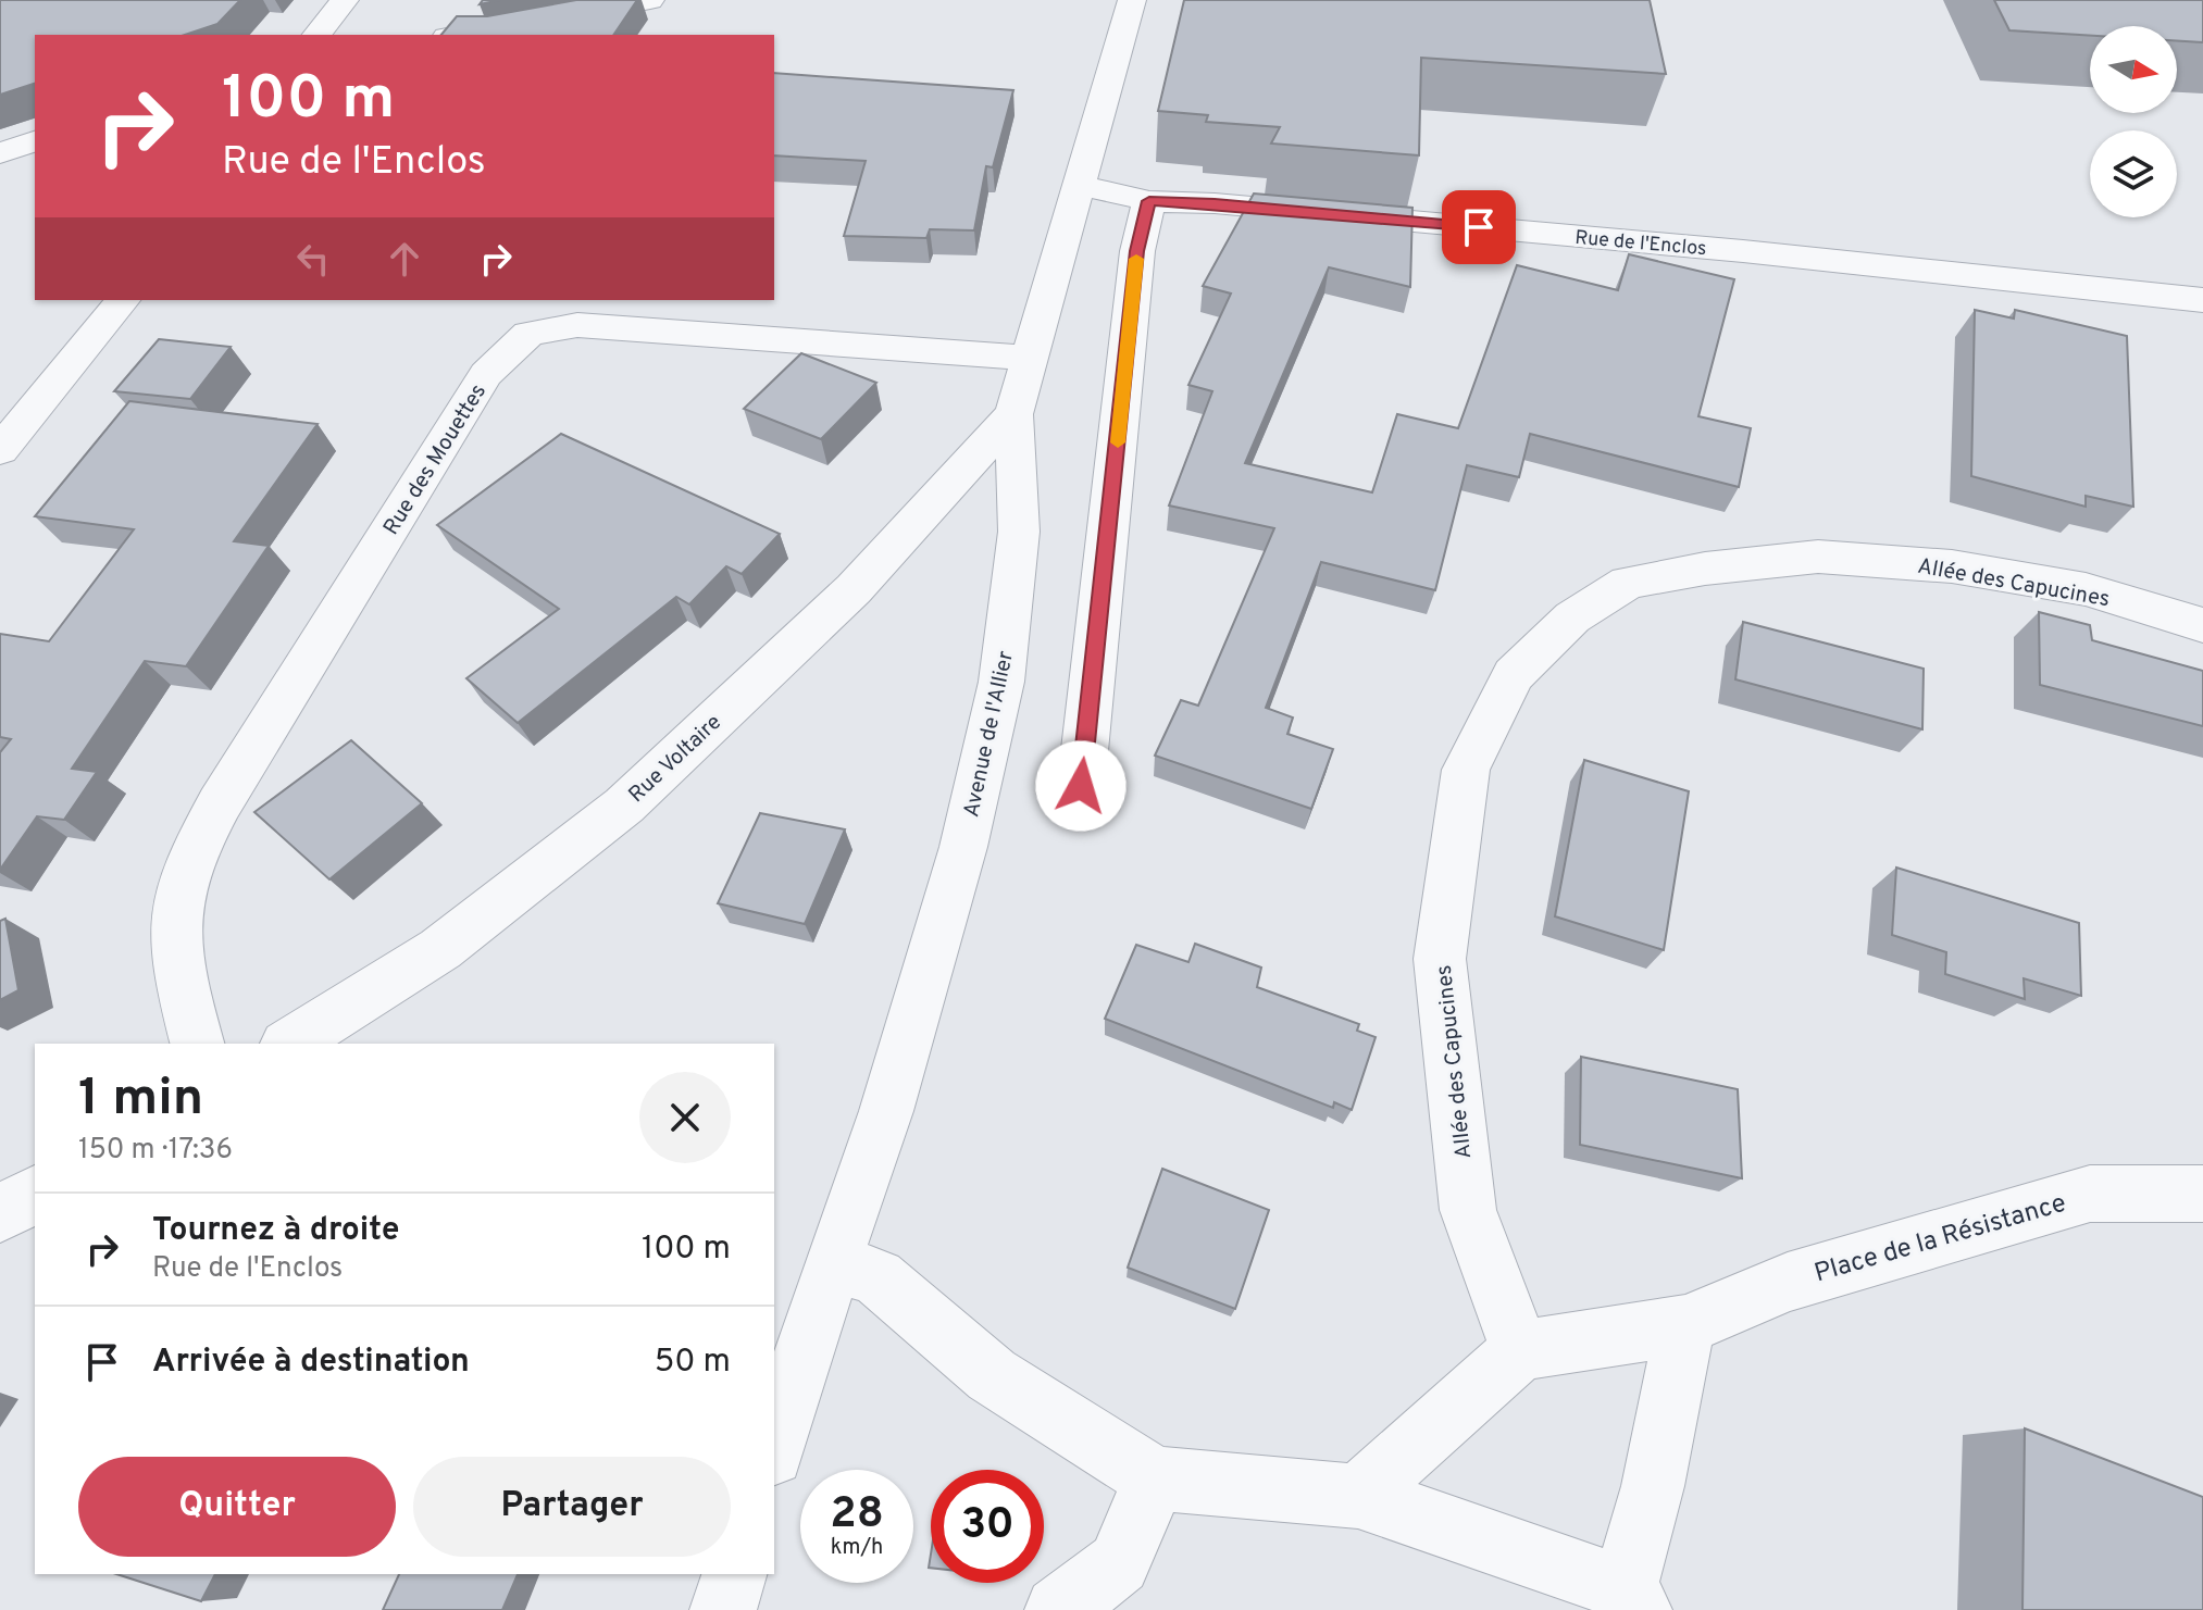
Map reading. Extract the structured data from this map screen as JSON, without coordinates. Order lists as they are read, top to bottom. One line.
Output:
{"streets":{"street":["Rue de l'Enclos","Rue des Mouettes","Allée des Capucines","Avenue de l'Allier","Rue Voltaire","Place de la Résistance"]},"crossings":[["Rue de l'Enclos","Avenue de l'Allier"],["Rue des Mouettes","Avenue de l'Allier"],["Allée des Capucines","Place de la Résistance"],["Avenue de l'Allier","Rue Voltaire"]],"north":"right","page":{"turn":["100 m","Rue de l'Enclos"],"heading":["1 min","150 m · 17:36"],"list":[{"name":"Tournez à droite","note":"Rue de l'Enclos","value":"100 m"},{"name":"Arrivée à destination","value":"50 m"}],"buttons":["Quitter","Partager"],"speed":"28 km/h","limit":"30"}}
